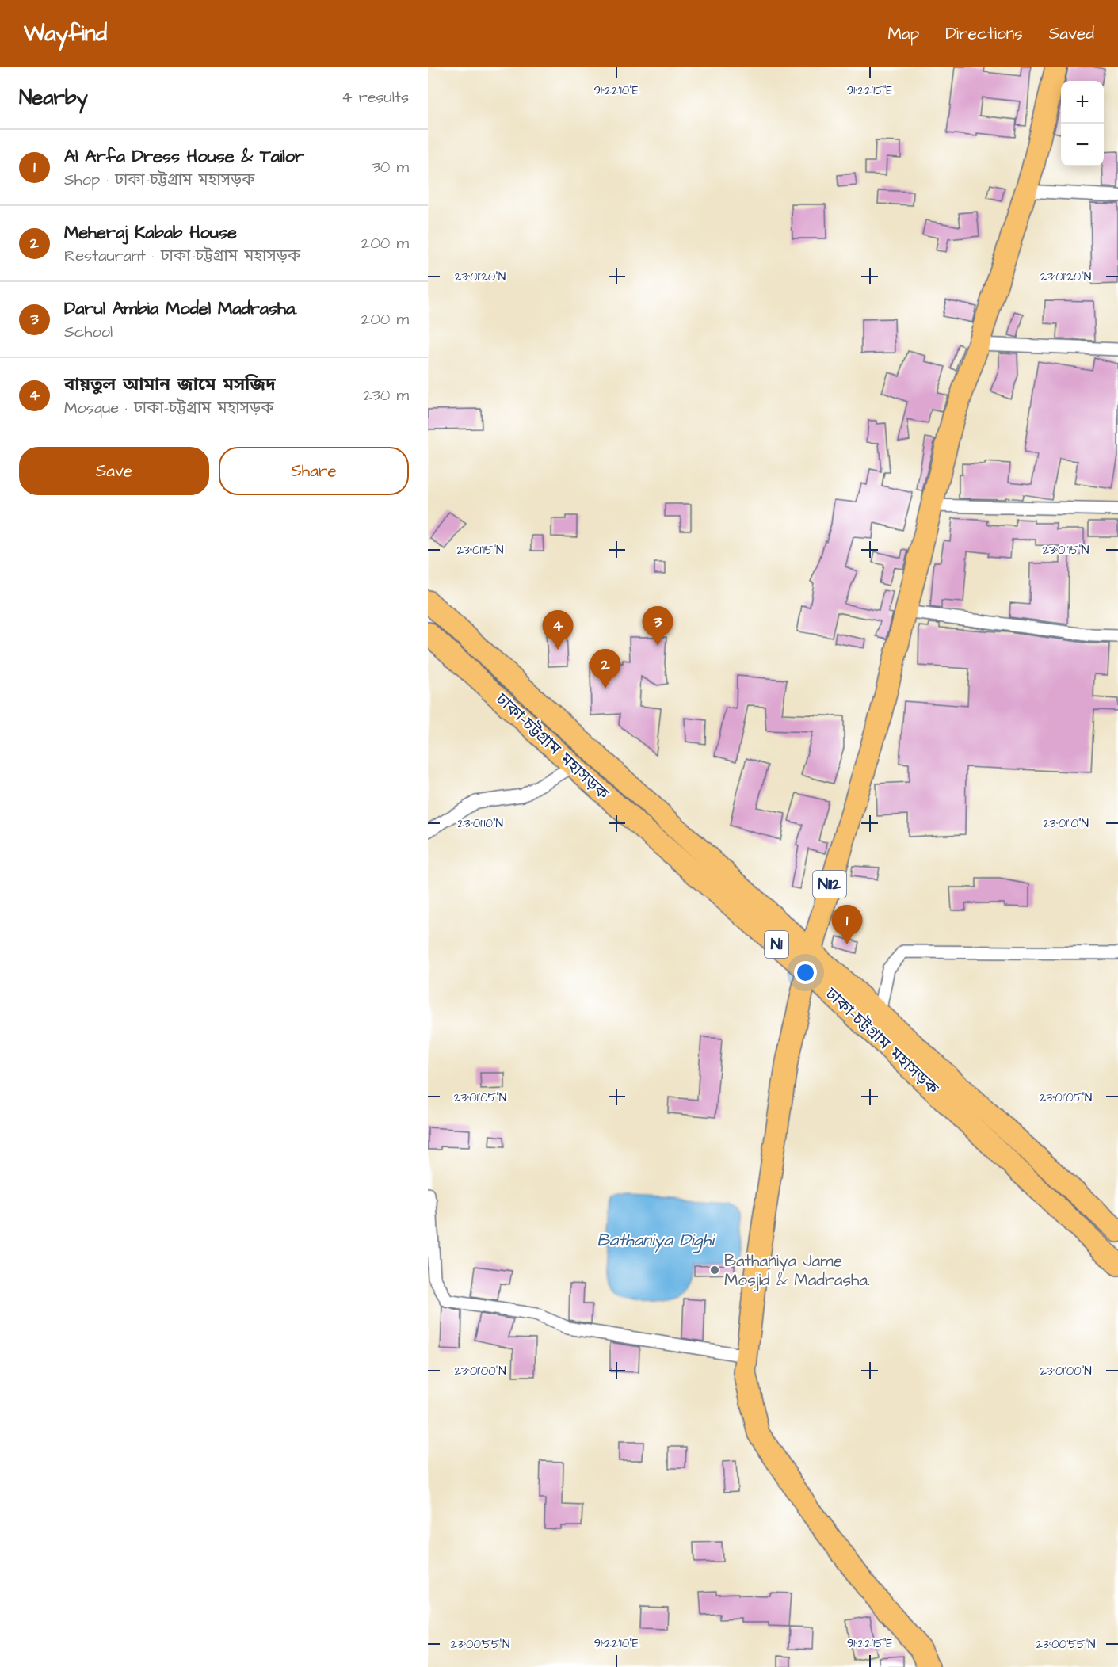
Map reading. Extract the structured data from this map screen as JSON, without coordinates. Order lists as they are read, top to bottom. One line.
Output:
{"streets":{"highway":["ঢাকা-চট্টগ্রাম মহাসড়ক","N112","N1"]},"crossings":[["ঢাকা-চট্টগ্রাম মহাসড়ক","N112"]],"water":["Bathaniya Dighi"],"places":["Bathaniya Jame Mosjid & Madrasha."],"page":{"header":"Wayfind","nav":["Map","Directions","Saved"],"heading":["Nearby","4 results"],"map_buttons":["+","−"],"list":[{"mark":"1","name":"Al Arfa Dress House & Tailor","note":"Shop · ঢাকা-চট্টগ্রাম মহাসড়ক","value":"30 m"},{"mark":"2","name":"Meheraj Kabab House","note":"Restaurant · ঢাকা-চট্টগ্রাম মহাসড়ক","value":"200 m"},{"mark":"3","name":"Darul Ambia Model Madrasha.","note":"School","value":"200 m"},{"mark":"4","name":"বায়তুল আমান জামে মসজিদ","note":"Mosque · ঢাকা-চট্টগ্রাম মহাসড়ক","value":"230 m"}],"buttons":["Save","Share"],"pins":["3","4","2","1"]},"coordinates":["91°22'10\"E","91°22'15\"E","23°01'20\"N","23°01'15\"N","23°01'10\"N","23°01'05\"N","23°01'00\"N","23°00'55\"N"]}
